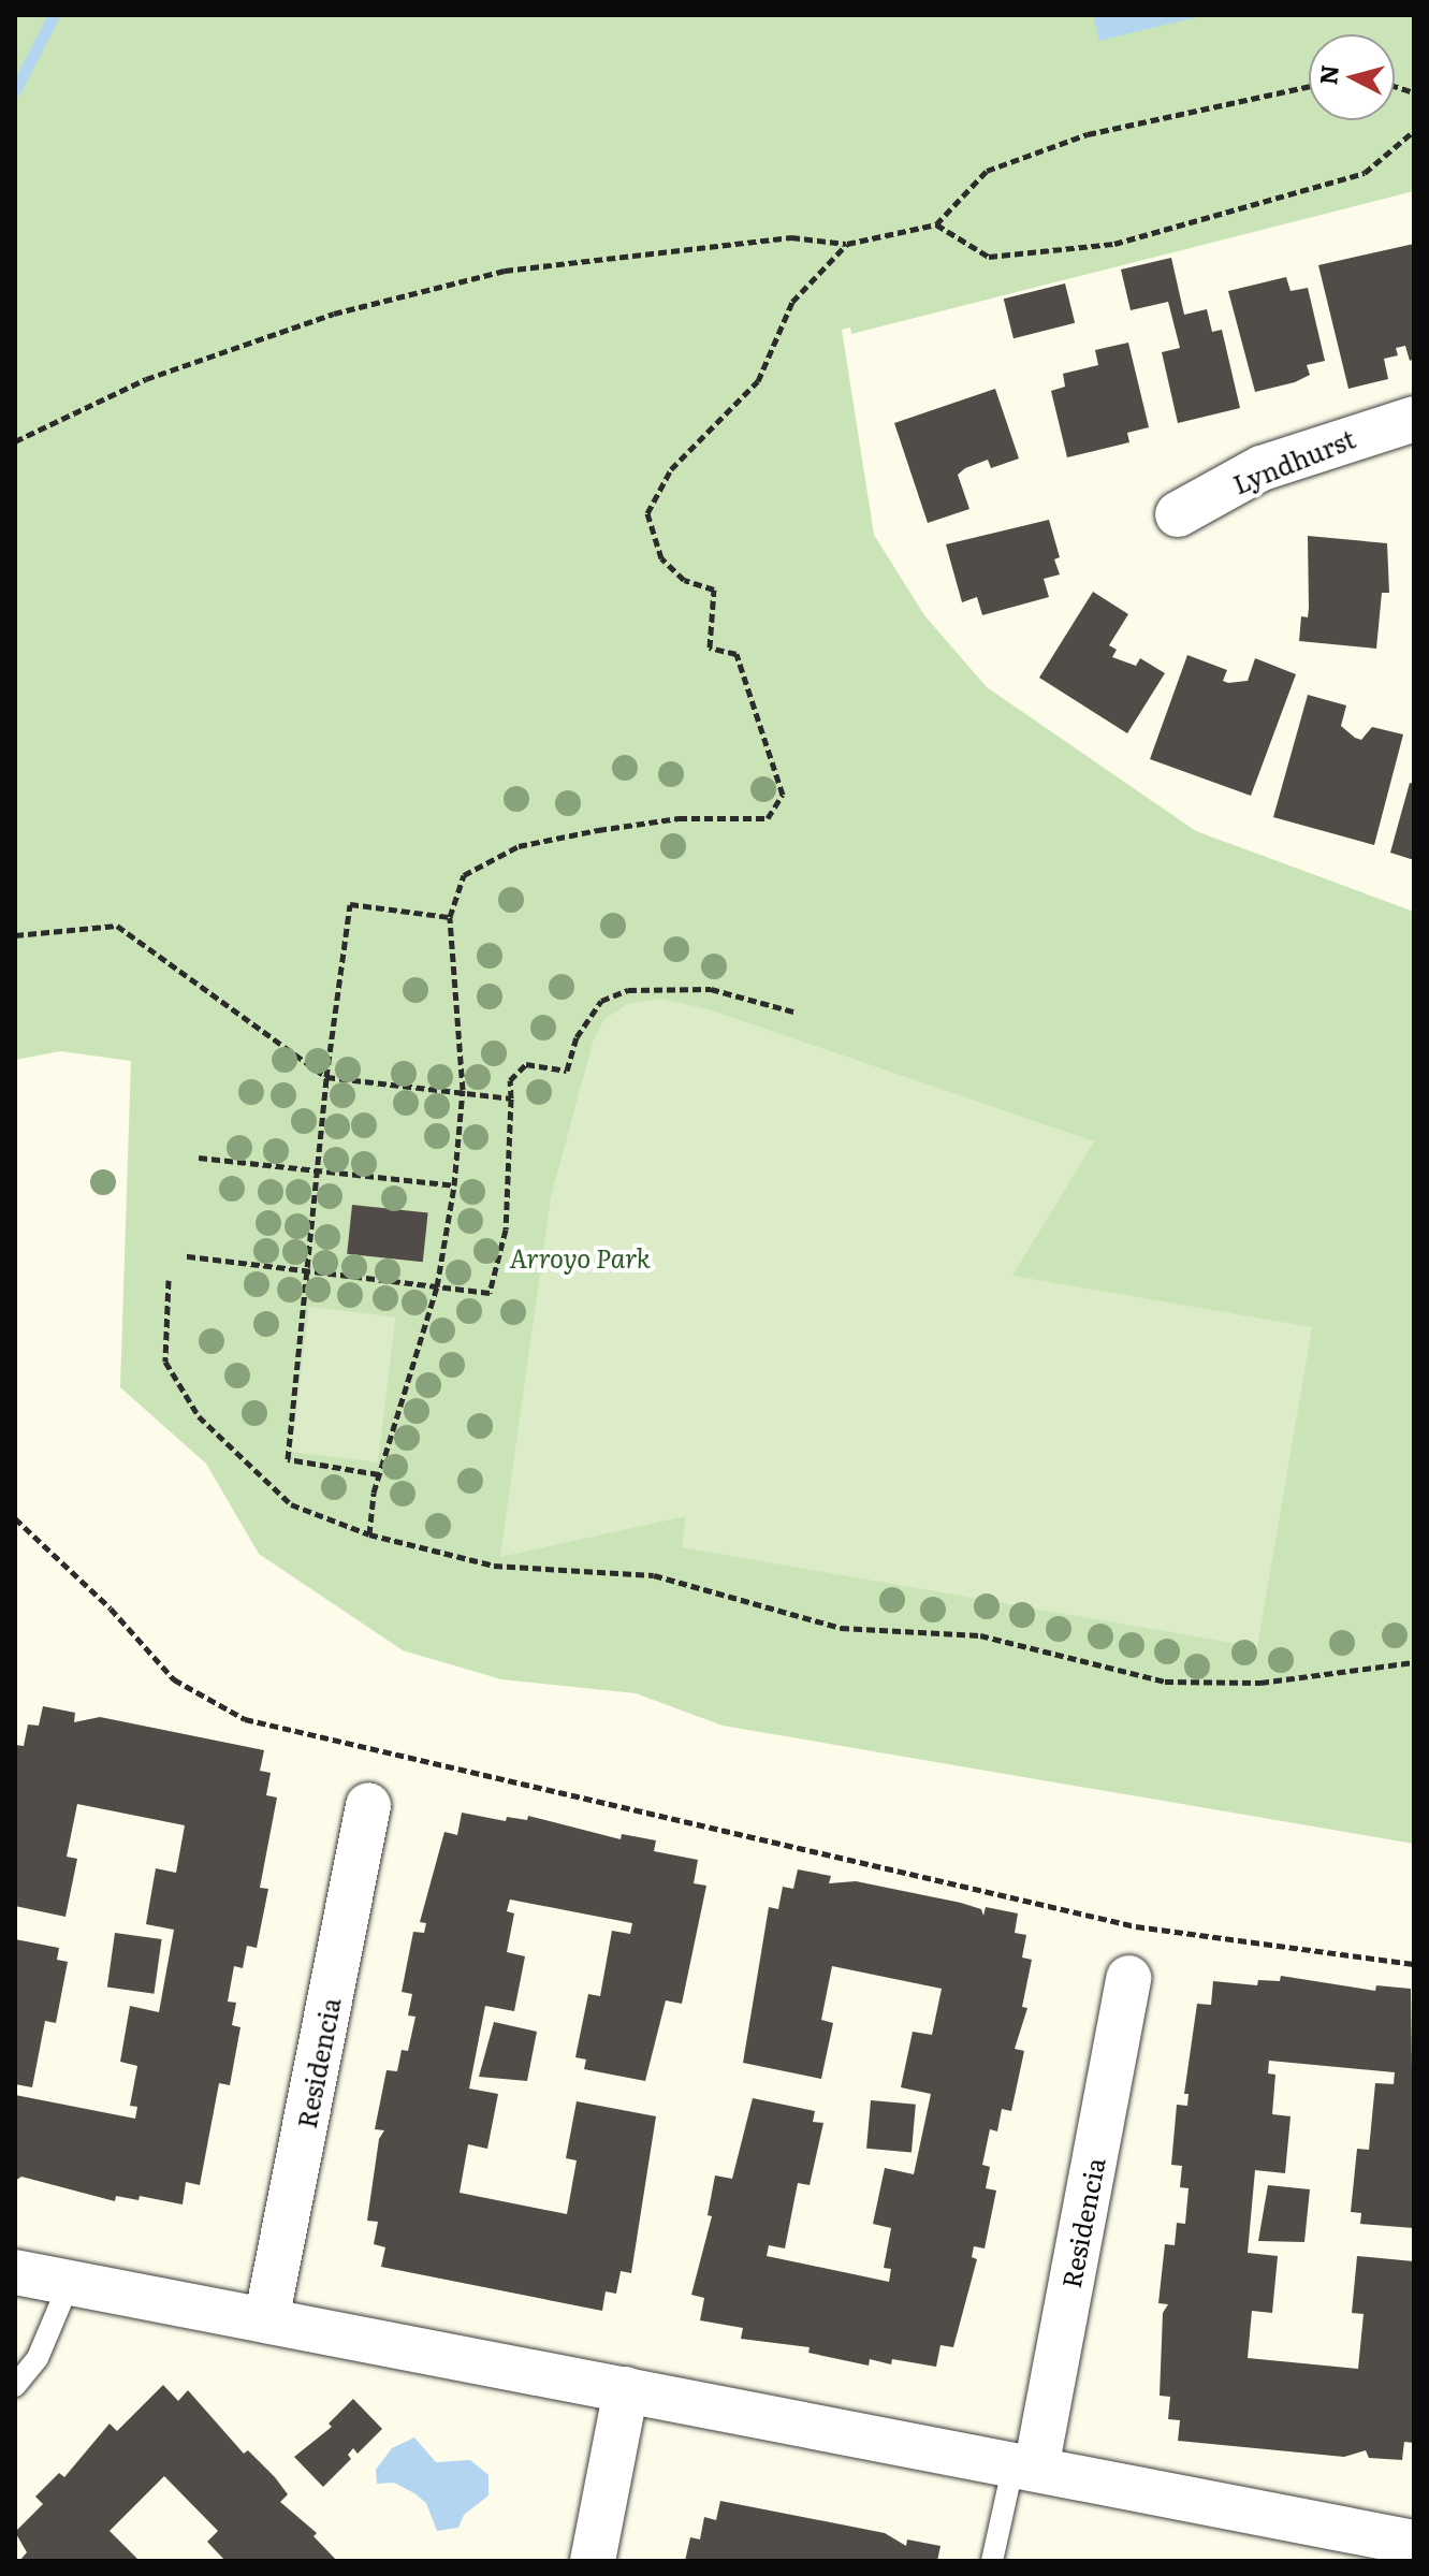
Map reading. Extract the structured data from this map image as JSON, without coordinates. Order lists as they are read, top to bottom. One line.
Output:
{"streets":{"street":["Lyndhurst","Residencia"]},"parks":["Arroyo Park"],"north":"left"}
